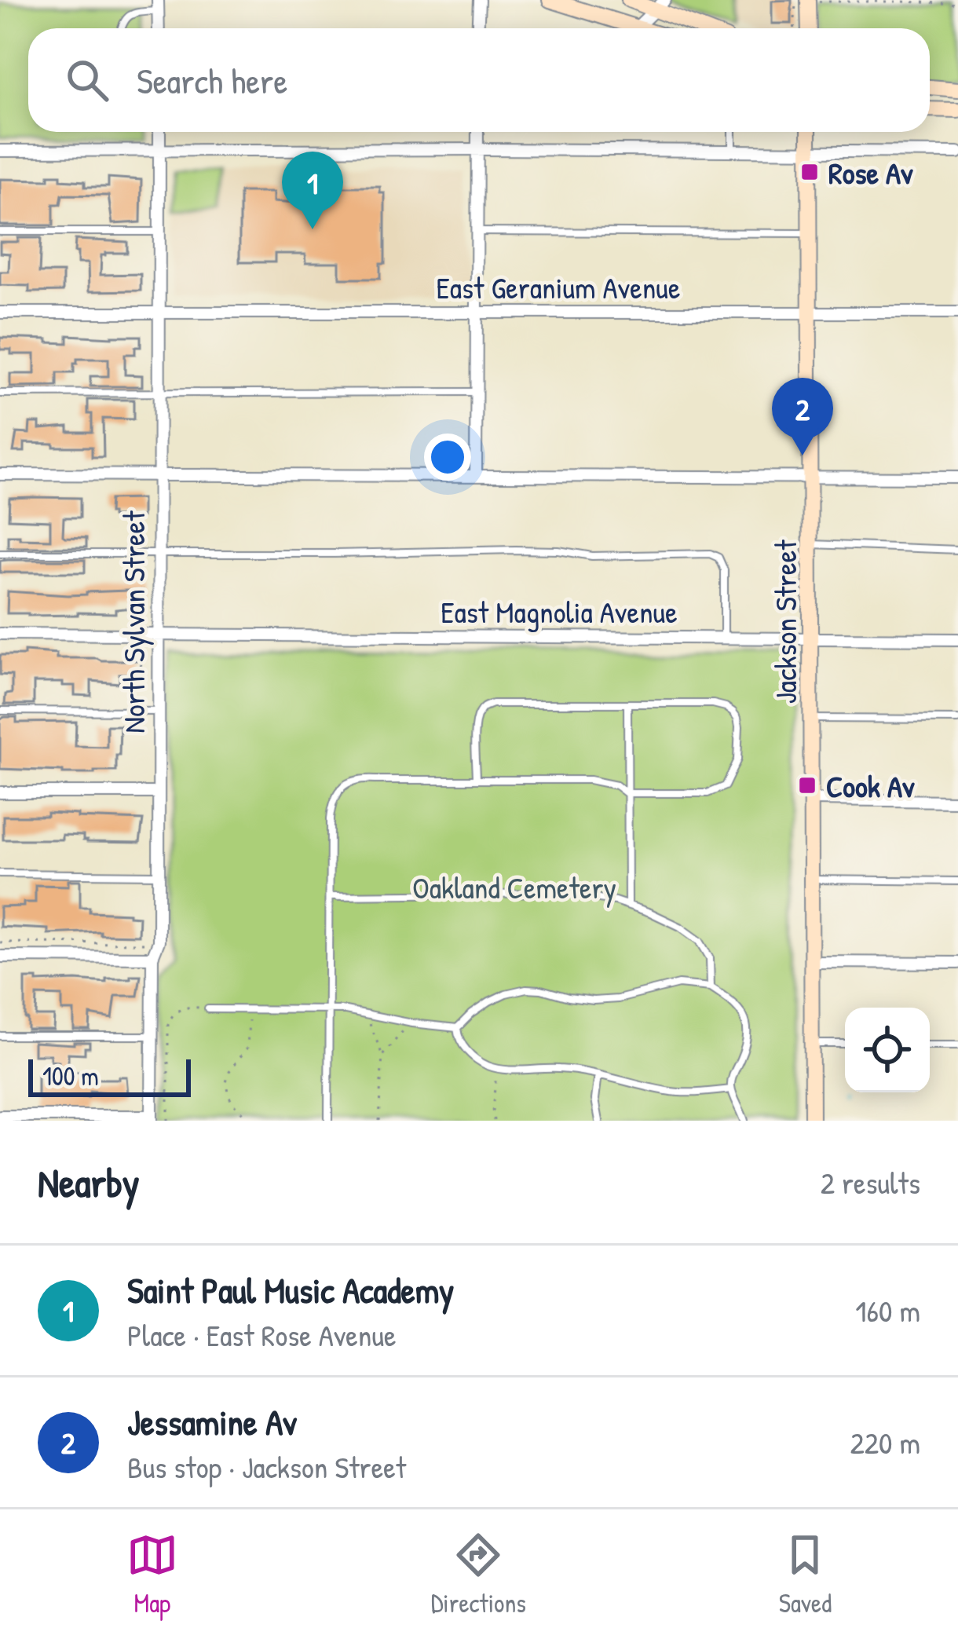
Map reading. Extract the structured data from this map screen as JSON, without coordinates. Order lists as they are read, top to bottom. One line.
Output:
{"streets":{"street":["East Geranium Avenue","East Magnolia Avenue","North Sylvan Street","Jackson Street"]},"crossings":[["East Geranium Avenue","North Sylvan Street"],["East Geranium Avenue","Jackson Street"],["East Magnolia Avenue","North Sylvan Street"],["East Magnolia Avenue","Jackson Street"]],"parks":["Oakland Cemetery"],"places":{"transit":["Rose Av","Cook Av"]},"scale_bar":"100 m","page":{"search":"Search here","pins":["1","2"],"scale":"100 m","heading":["Nearby","2 results"],"list":[{"mark":"1","name":"Saint Paul Music Academy","note":"Place · East Rose Avenue","value":"160 m"},{"mark":"2","name":"Jessamine Av","note":"Bus stop · Jackson Street","value":"220 m"}],"nav":["Map","Directions","Saved"]}}
